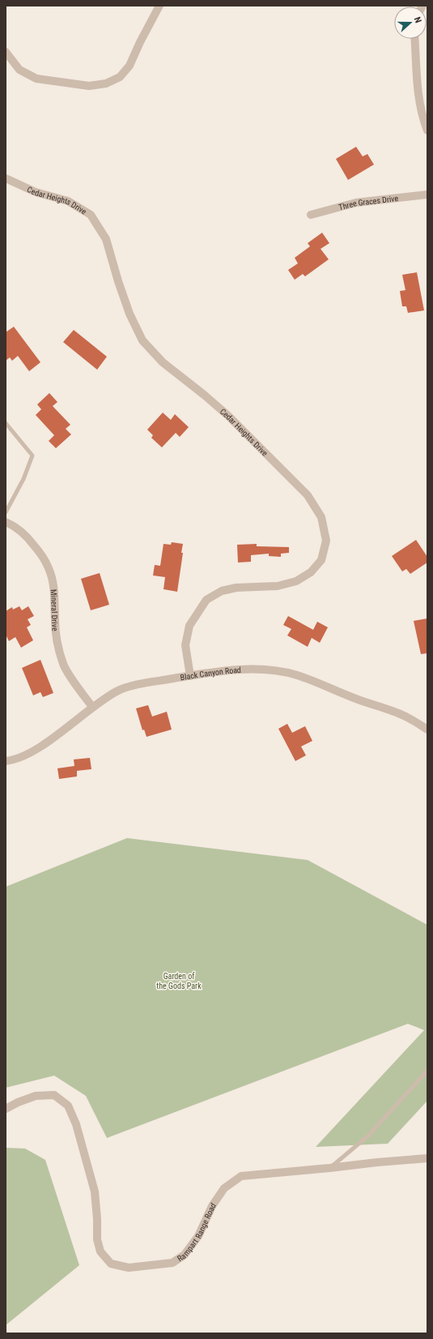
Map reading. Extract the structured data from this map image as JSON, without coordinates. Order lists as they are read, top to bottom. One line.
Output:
{"streets":{"street":["Cedar Heights Drive","Three Graces Drive","Mineral Drive","Black Canyon Road","Rampart Range Road"]},"crossings":[["Cedar Heights Drive","Black Canyon Road"],["Mineral Drive","Black Canyon Road"]],"parks":["Garden of the Gods Park"],"north":"right"}
